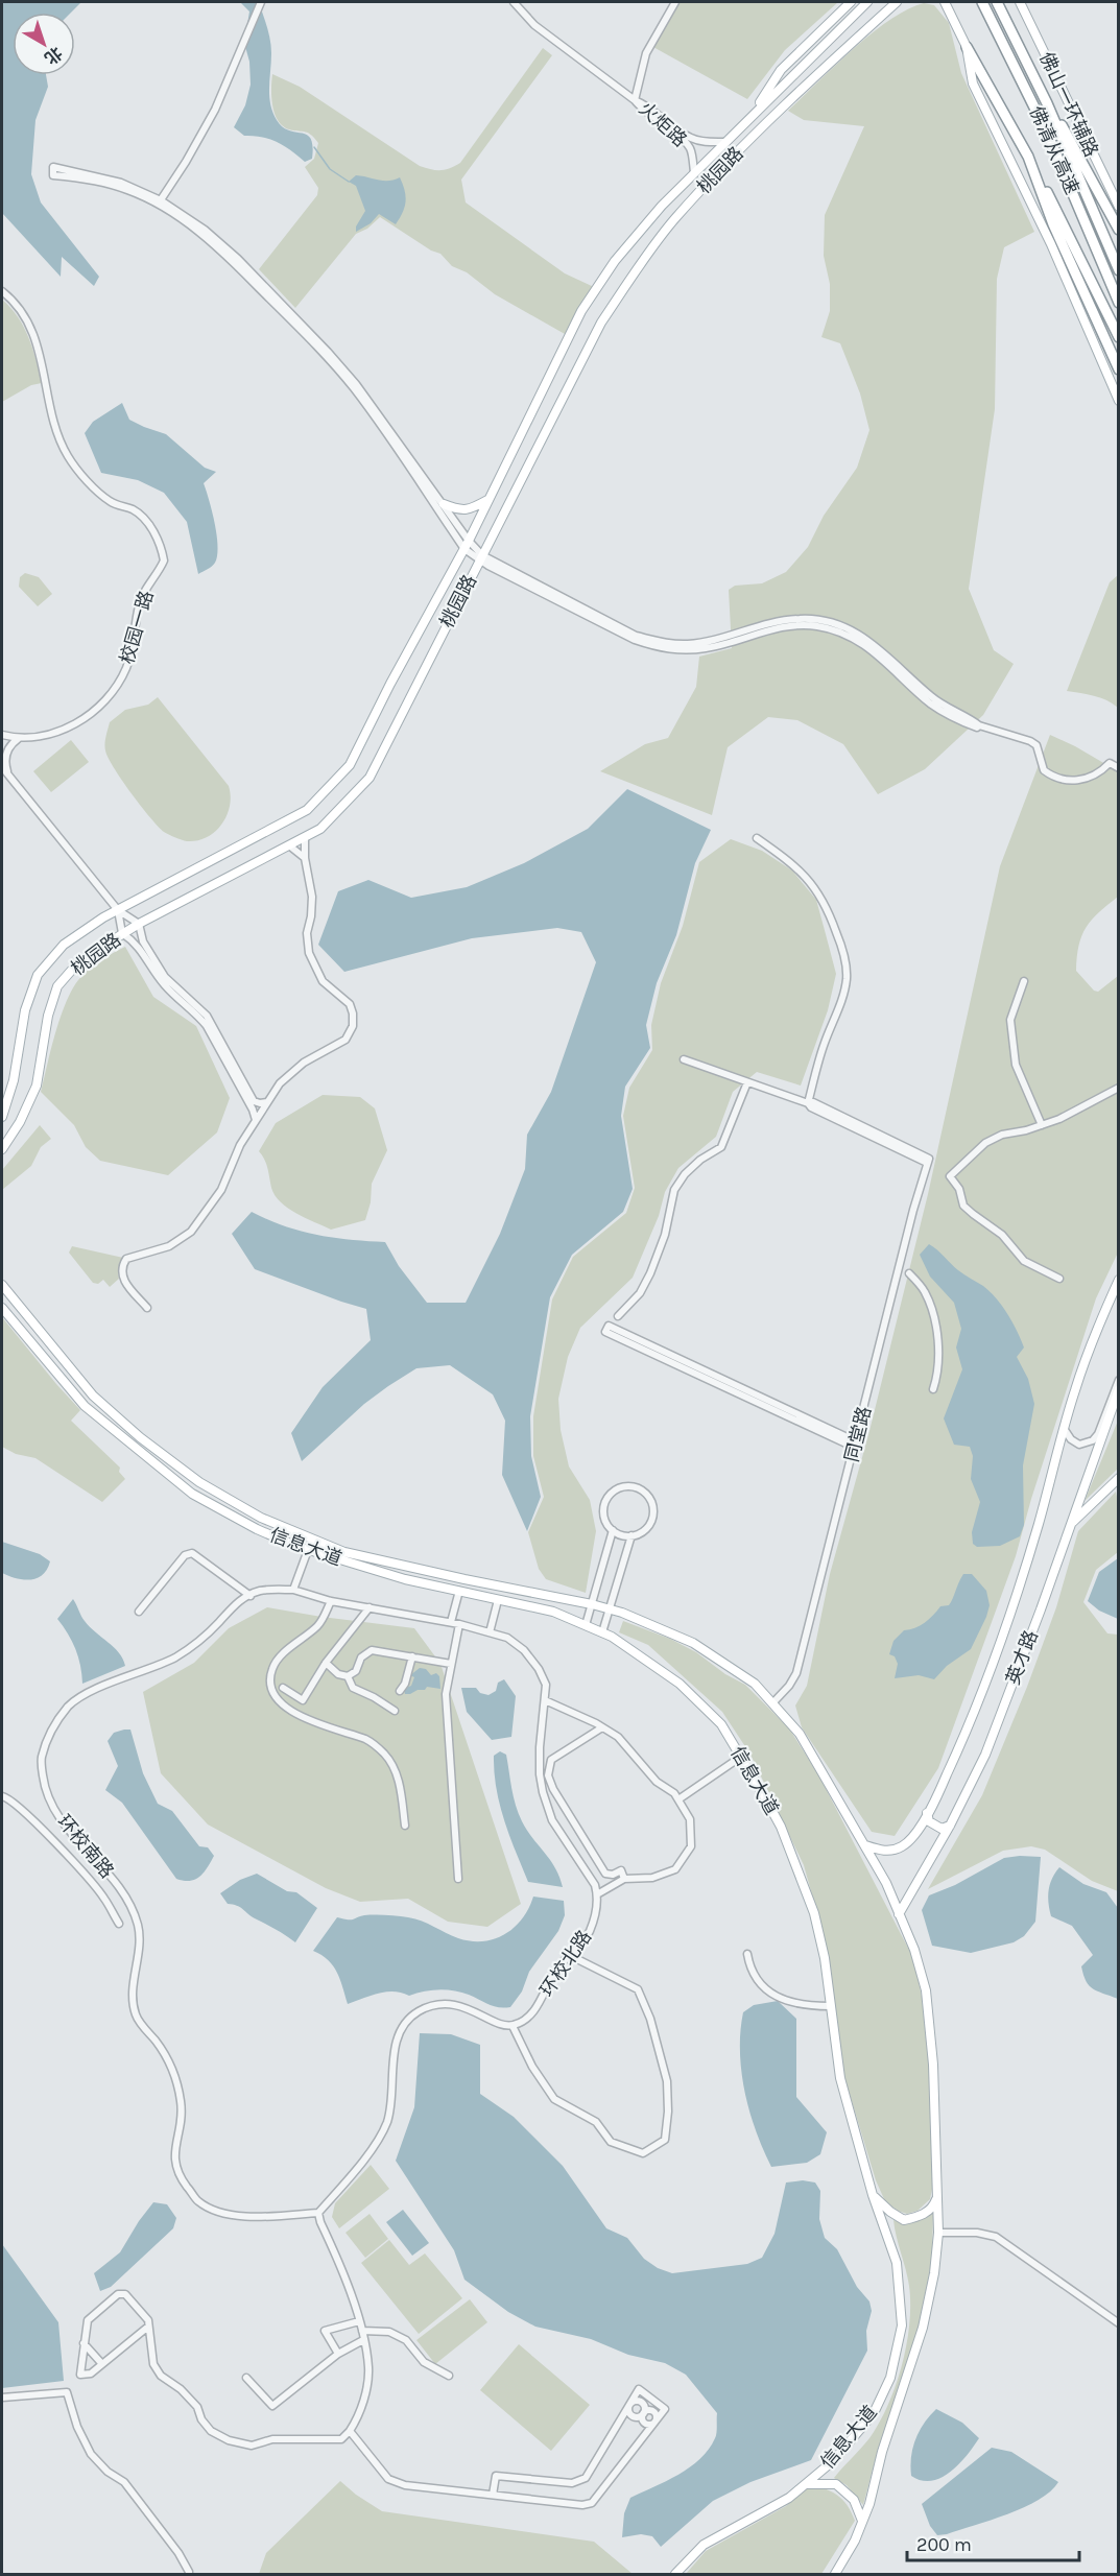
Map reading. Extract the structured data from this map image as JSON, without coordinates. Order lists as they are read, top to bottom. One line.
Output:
{"streets":{"highway":["佛清从高速"],"main road":["佛山一环辅路","桃园路","信息大道","英才路"],"street":["火炬路","校园一路","同堂路","环校南路","环校北路"]},"crossings":[["火炬路","桃园路"],["同堂路","信息大道"],["信息大道","英才路"]],"scale_bar":"200 m","north":"bottom right"}
